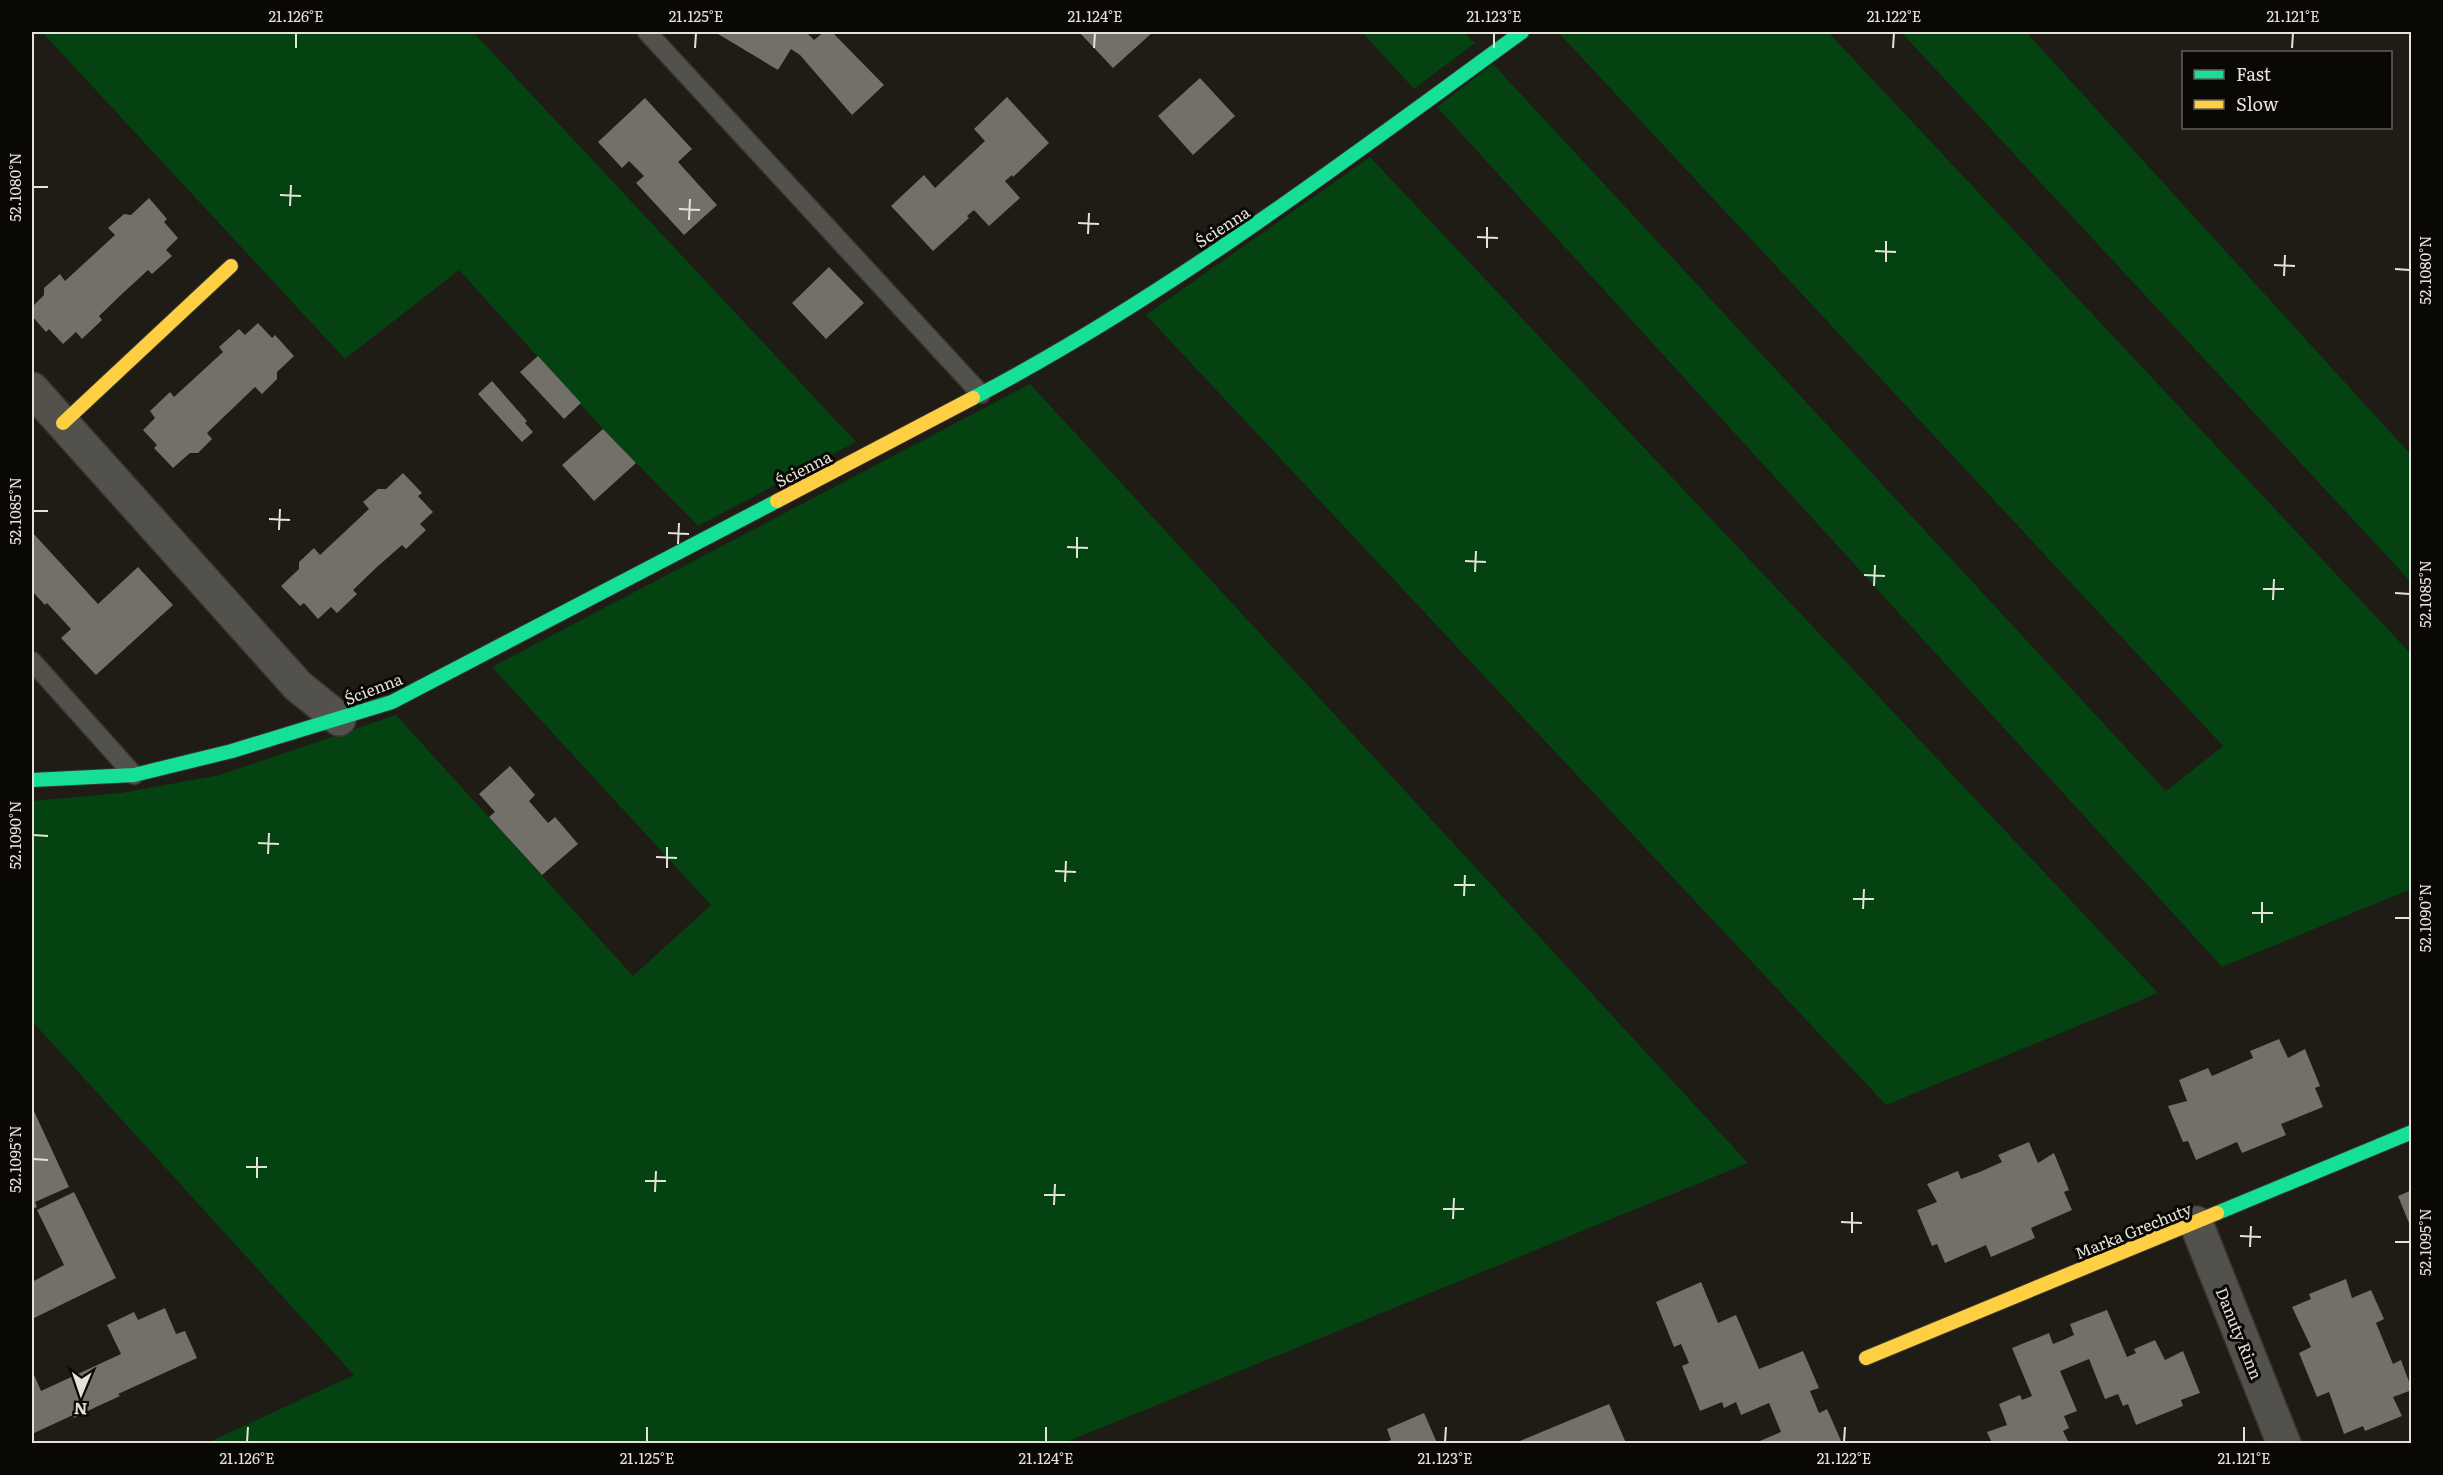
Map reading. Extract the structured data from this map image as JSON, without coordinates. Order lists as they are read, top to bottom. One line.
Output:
{"streets":{"street":["Ścienna","Marka Grechuty","Danuty Rinn"]},"crossings":[["Marka Grechuty","Danuty Rinn"]],"legend":["Fast","Slow"],"north":"bottom","coordinates":["21.126°E","21.125°E","21.124°E","21.123°E","21.122°E","21.121°E","52.1080°N","52.1085°N","52.1090°N","52.1095°N"]}
